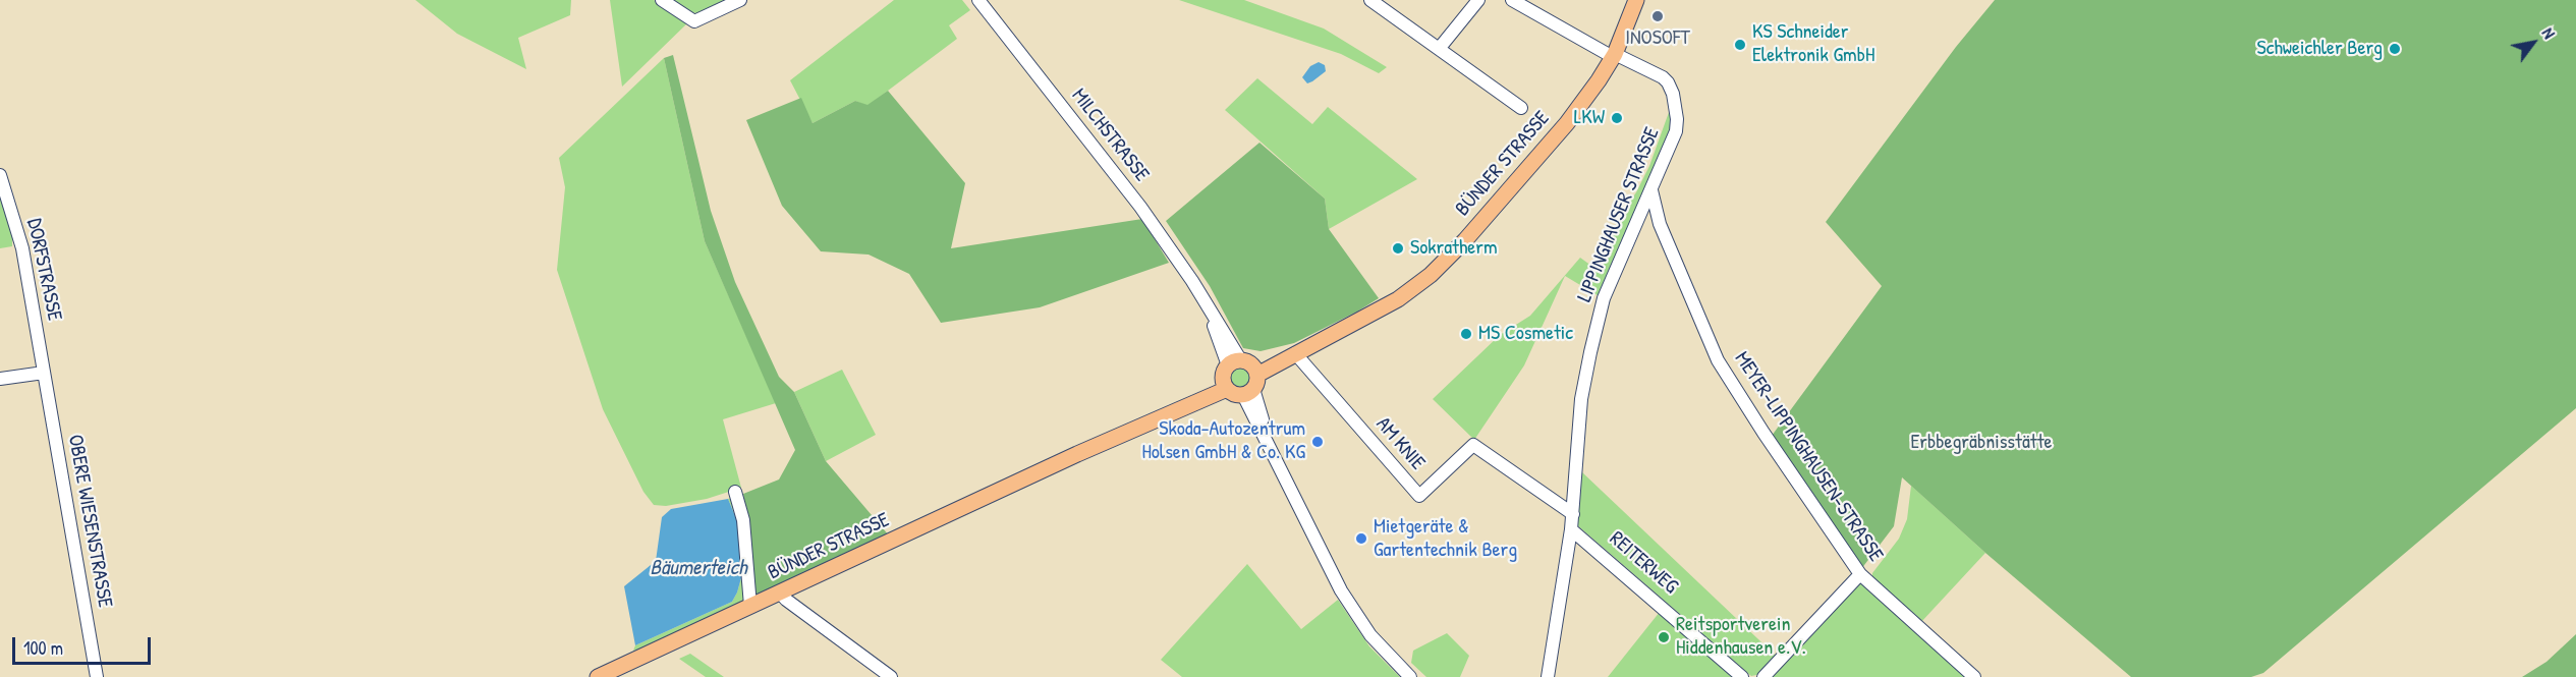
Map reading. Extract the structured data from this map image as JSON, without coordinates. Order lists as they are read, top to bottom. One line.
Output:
{"streets":{"main road":["BÜNDER STRASSE"],"street":["MILCHSTRASSE","LIPPINGHAUSER STRASSE","DORFSTRASSE","AM KNIE","MEYER-LIPPINGHAUSEN-STRASSE","OBERE WIESENSTRASSE","REITERWEG"]},"crossings":[["MILCHSTRASSE","BÜNDER STRASSE"],["BÜNDER STRASSE","LIPPINGHAUSER STRASSE"],["BÜNDER STRASSE","AM KNIE"],["LIPPINGHAUSER STRASSE","AM KNIE"],["LIPPINGHAUSER STRASSE","MEYER-LIPPINGHAUSEN-STRASSE"],["LIPPINGHAUSER STRASSE","REITERWEG"],["DORFSTRASSE","OBERE WIESENSTRASSE"]],"water":["Bäumerteich"],"parks":["Erbbegräbnisstätte"],"places":["INOSOFT","KS Schneider Elektronik GmbH","Schweichler Berg","LKW","Sokratherm","MS Cosmetic","Skoda-Autozentrum Holsen GmbH & Co. KG","Mietgeräte & Gartentechnik Berg","Reitsportverein Hiddenhausen e.V."],"scale_bar":"100 m","north":"top right"}
